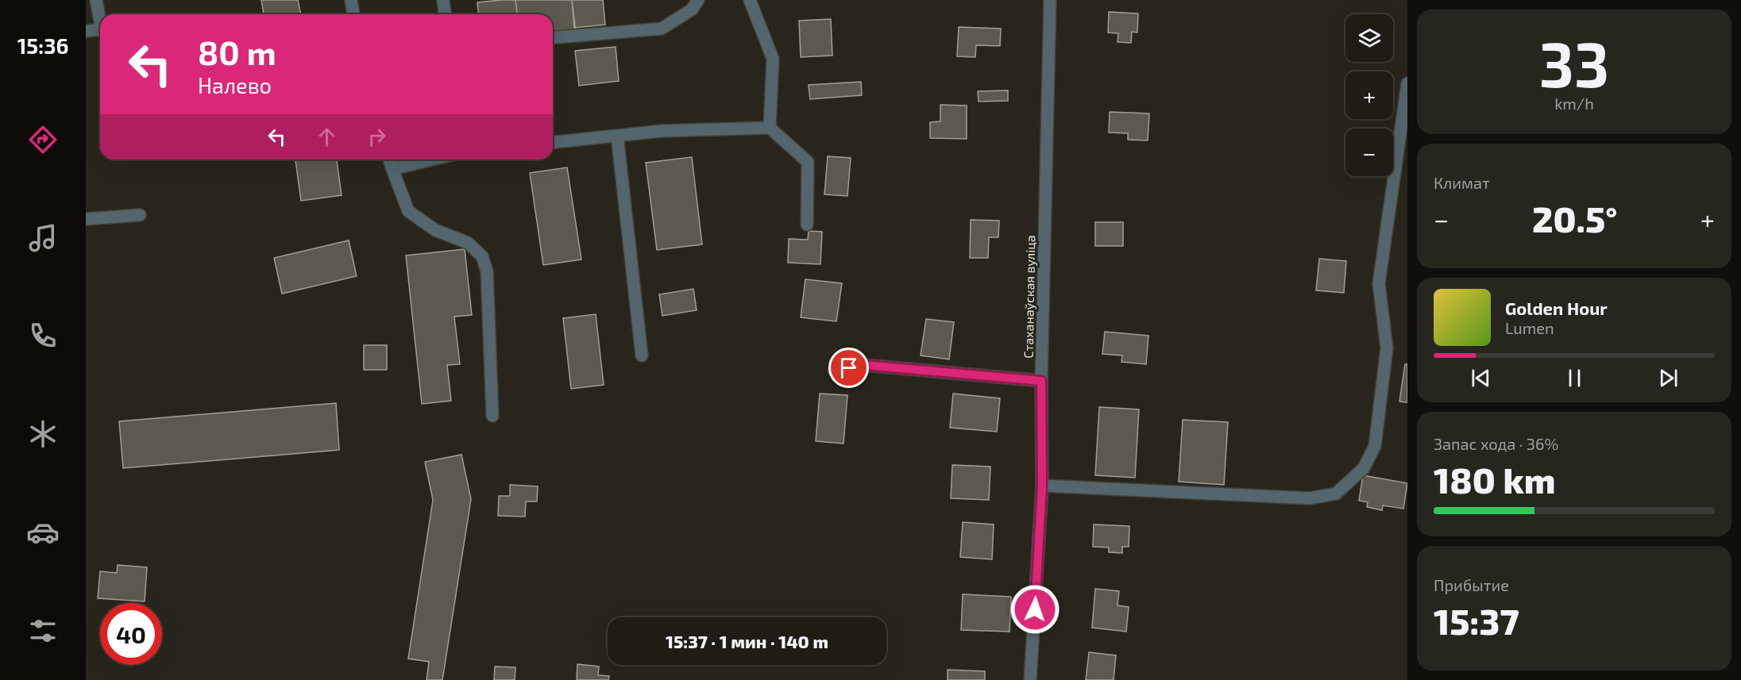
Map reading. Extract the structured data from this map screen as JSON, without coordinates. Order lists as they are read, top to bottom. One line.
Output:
{"streets":{"street":["Стаханаўская вуліца"]},"page":{"tabs":"15:36","tile":[["33","km/h"],"Климат",["Запас хода · 36%","180 km"],["Прибытие","15:37"]],"map_buttons":["+","−"],"turn":["80 m","Налево"],"heat":["−","20.5°","+"],"song":["Golden Hour","Lumen"],"limit":"40","trip":"15:37 · 1 мин · 140 m"}}
